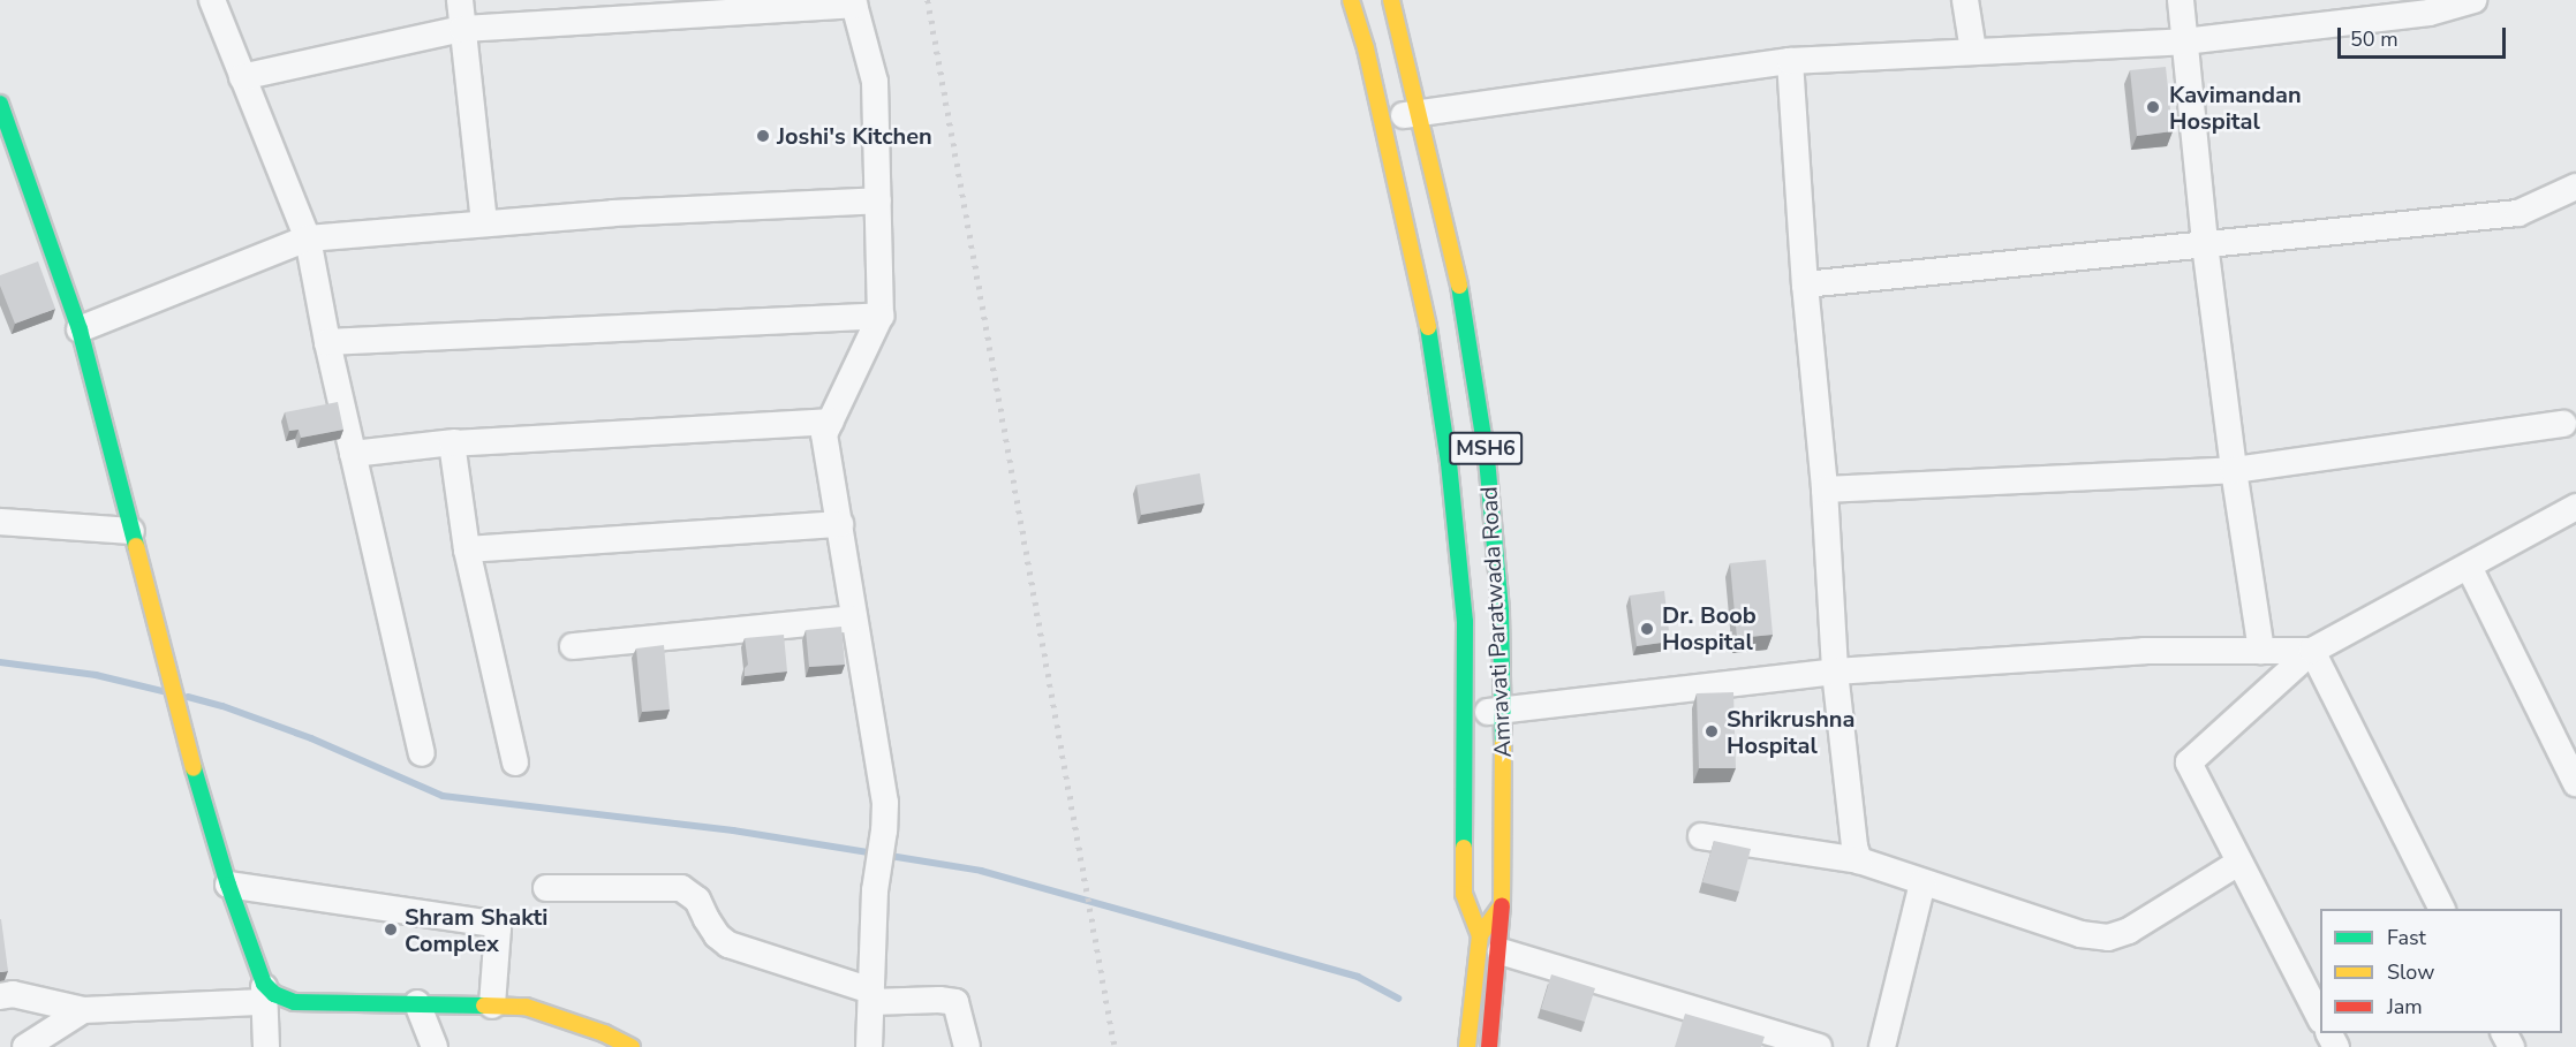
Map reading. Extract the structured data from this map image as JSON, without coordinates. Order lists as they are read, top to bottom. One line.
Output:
{"streets":{"main road":["MSH6","Amravati Paratwada Road"]},"crossings":[["MSH6","Amravati Paratwada Road"]],"places":["Kavimandan Hospital","Joshi's Kitchen","Dr. Boob Hospital","Shrikrushna Hospital","Shram Shakti Complex"],"legend":["Fast","Slow","Jam"],"scale_bar":"50 m"}
